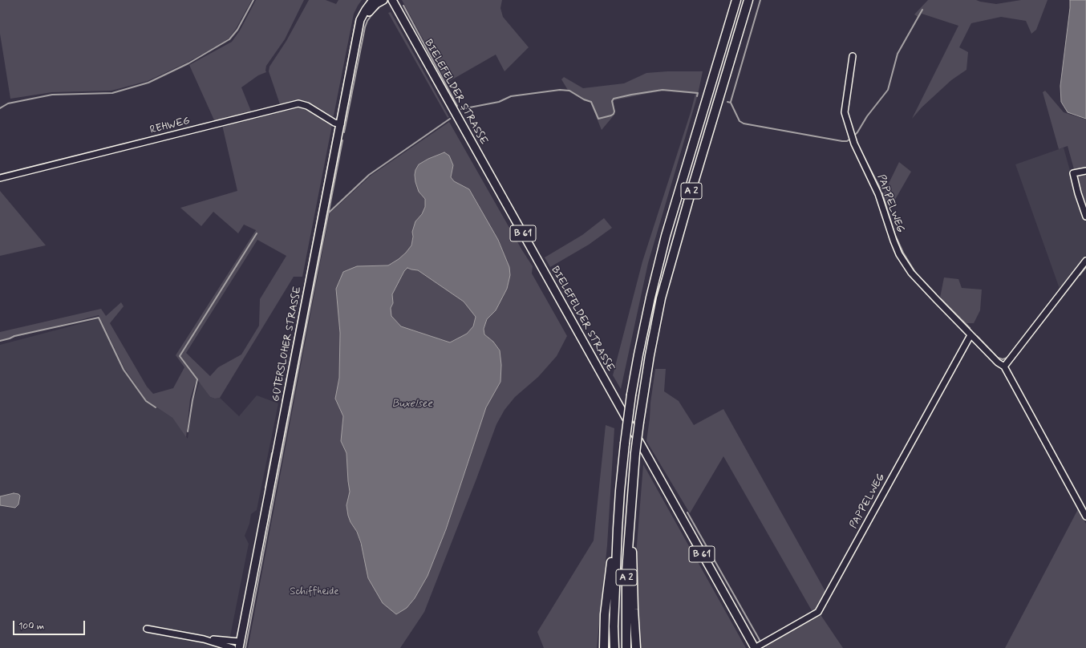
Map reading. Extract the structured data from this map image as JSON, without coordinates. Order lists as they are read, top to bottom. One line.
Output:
{"streets":{"highway":["A 2"],"main road":["BIELEFELDER STRASSE","B 61","GÜTERSLOHER STRASSE"],"street":["REHWEG","PAPPELWEG"]},"crossings":[["BIELEFELDER STRASSE","PAPPELWEG"],["REHWEG","GÜTERSLOHER STRASSE"]],"water":["Buxelsee"],"parks":["Schiffheide"],"scale_bar":"100 m"}
